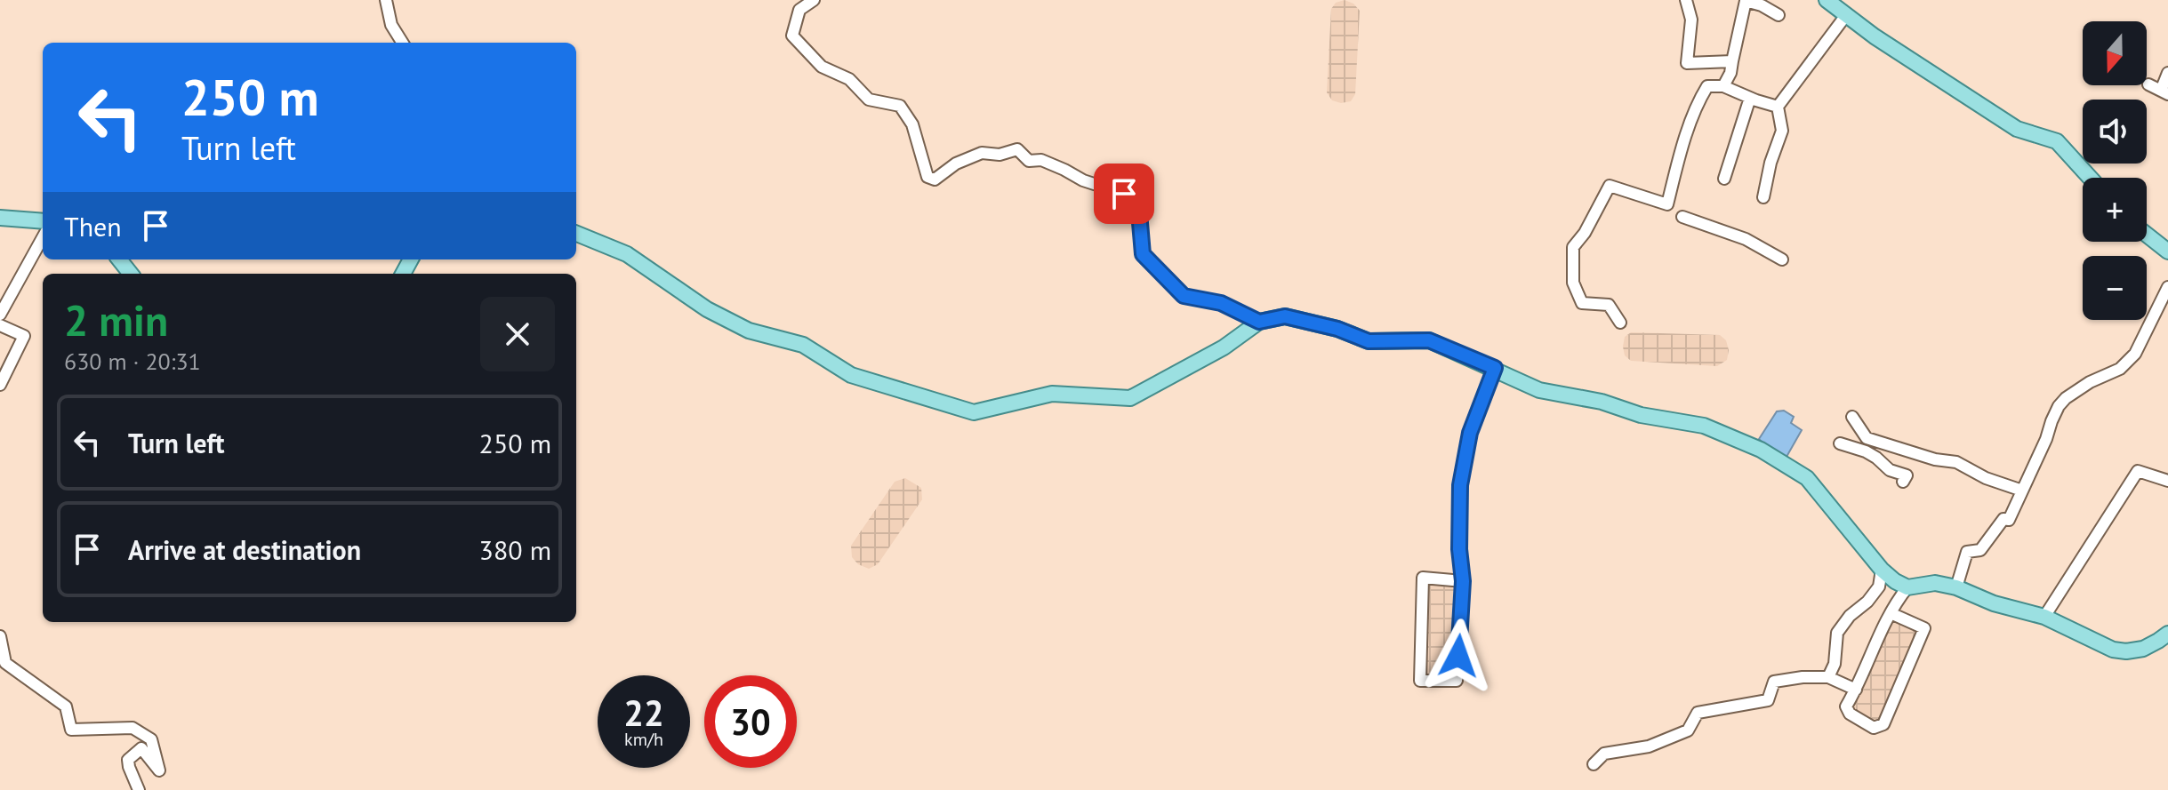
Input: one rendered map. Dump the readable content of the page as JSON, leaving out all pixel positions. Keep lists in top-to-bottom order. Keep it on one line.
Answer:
{"north":"bottom","page":{"map_buttons":["+","−"],"turn":["250 m","Turn left"],"then":"Then","heading":["2 min","630 m · 20:31"],"list":[{"name":"Turn left","value":"250 m"},{"name":"Arrive at destination","value":"380 m"}],"speed":"22 km/h","limit":"30"}}
